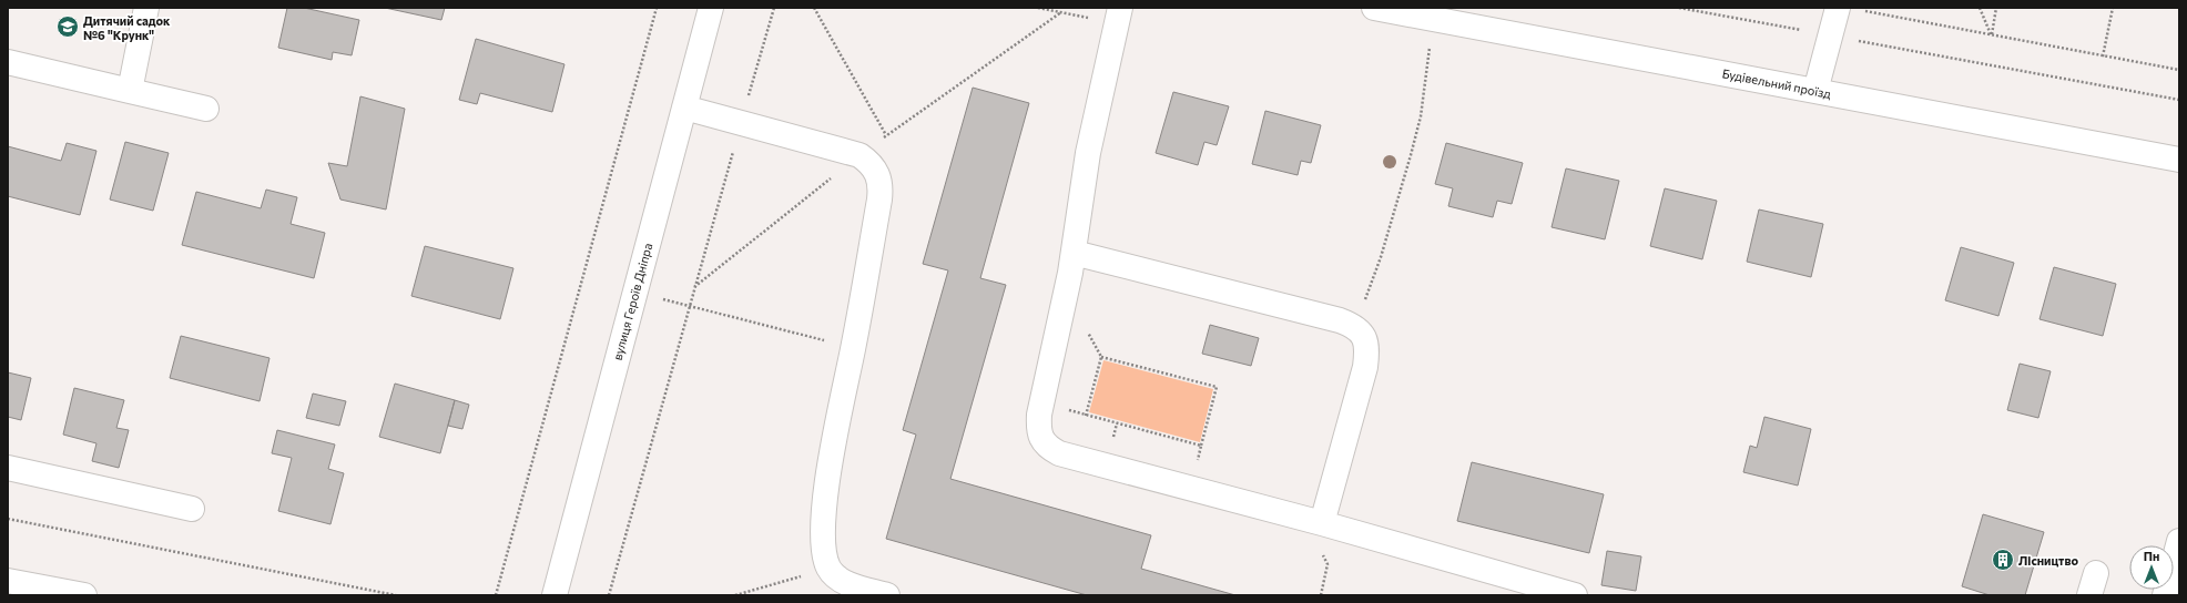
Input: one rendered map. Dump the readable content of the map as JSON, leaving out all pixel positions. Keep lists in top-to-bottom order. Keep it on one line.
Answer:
{"streets":{"street":["Будівельний проїзд","вулиця Героїв Дніпра"]},"places":{"school or university":["Дитячий садок №6 \"Крунк\""],"building":["Лісництво"]},"north":"top"}
